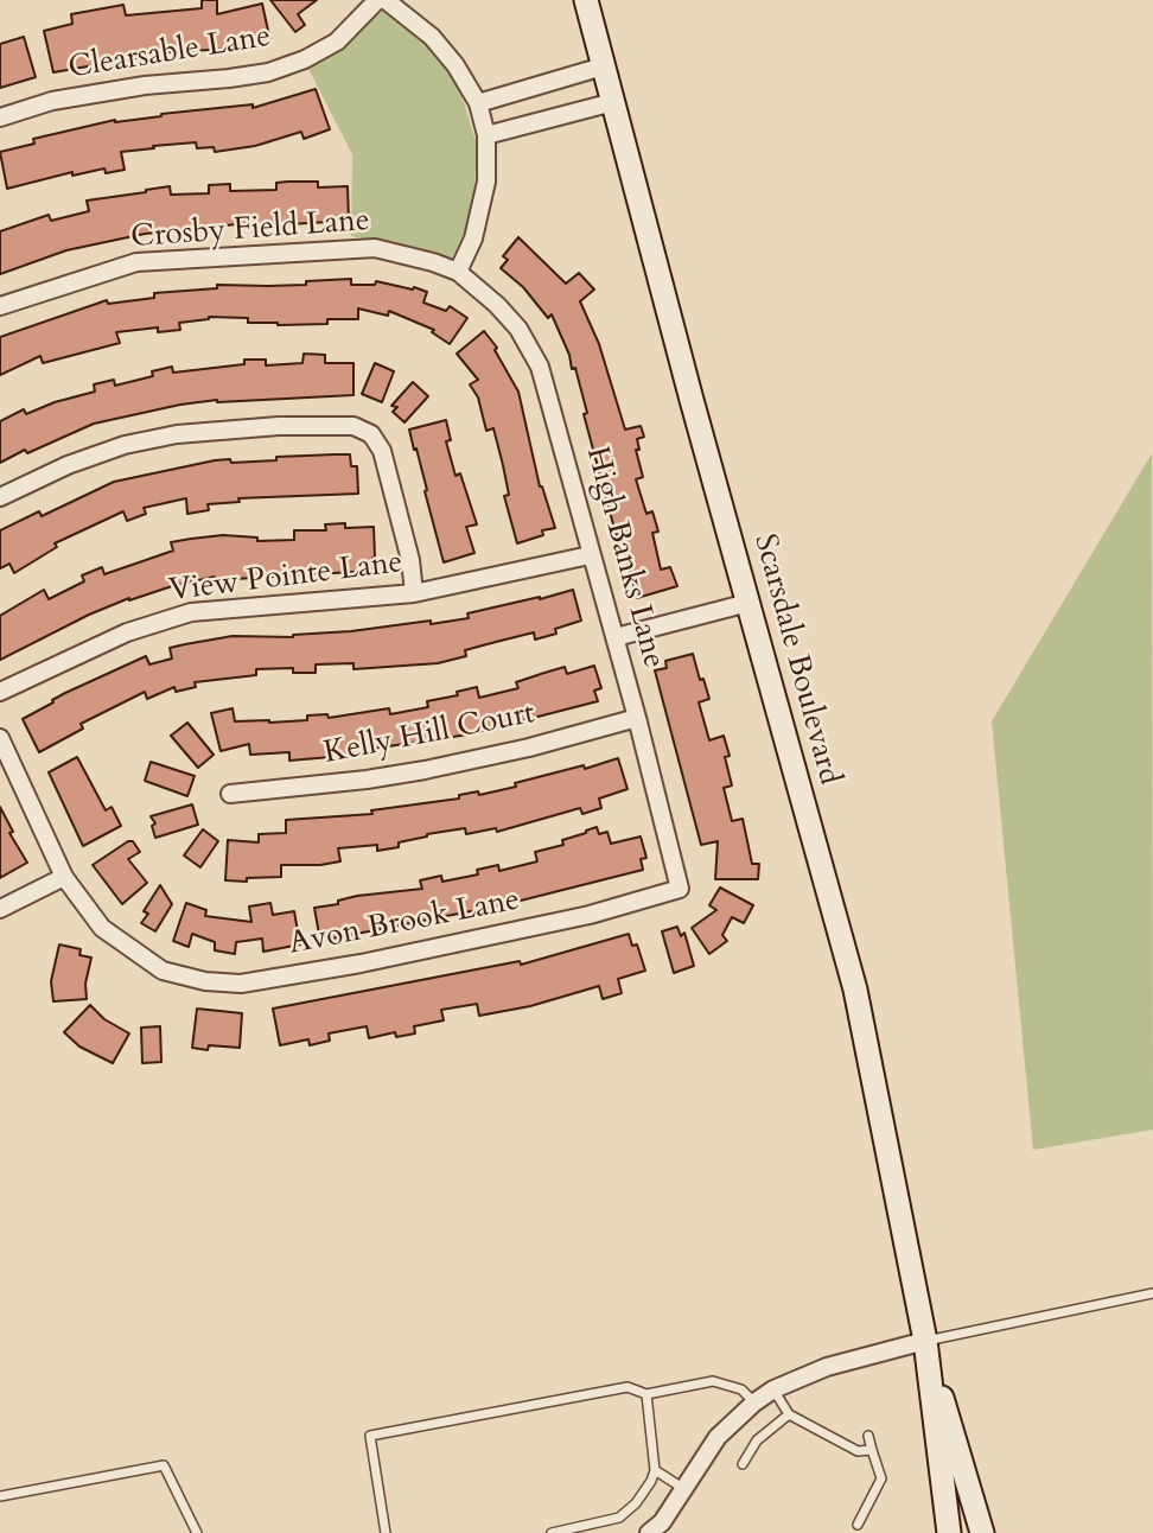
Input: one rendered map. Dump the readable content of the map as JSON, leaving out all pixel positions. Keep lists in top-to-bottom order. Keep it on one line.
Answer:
{"streets":{"main road":["Scarsdale Boulevard"],"street":["Clearsable Lane","Crosby Field Lane","High Banks Lane","View Pointe Lane","Kelly Hill Court","Avon Brook Lane"]},"crossings":[["Crosby Field Lane","High Banks Lane"],["High Banks Lane","View Pointe Lane"],["High Banks Lane","Kelly Hill Court"],["High Banks Lane","Avon Brook Lane"]]}
